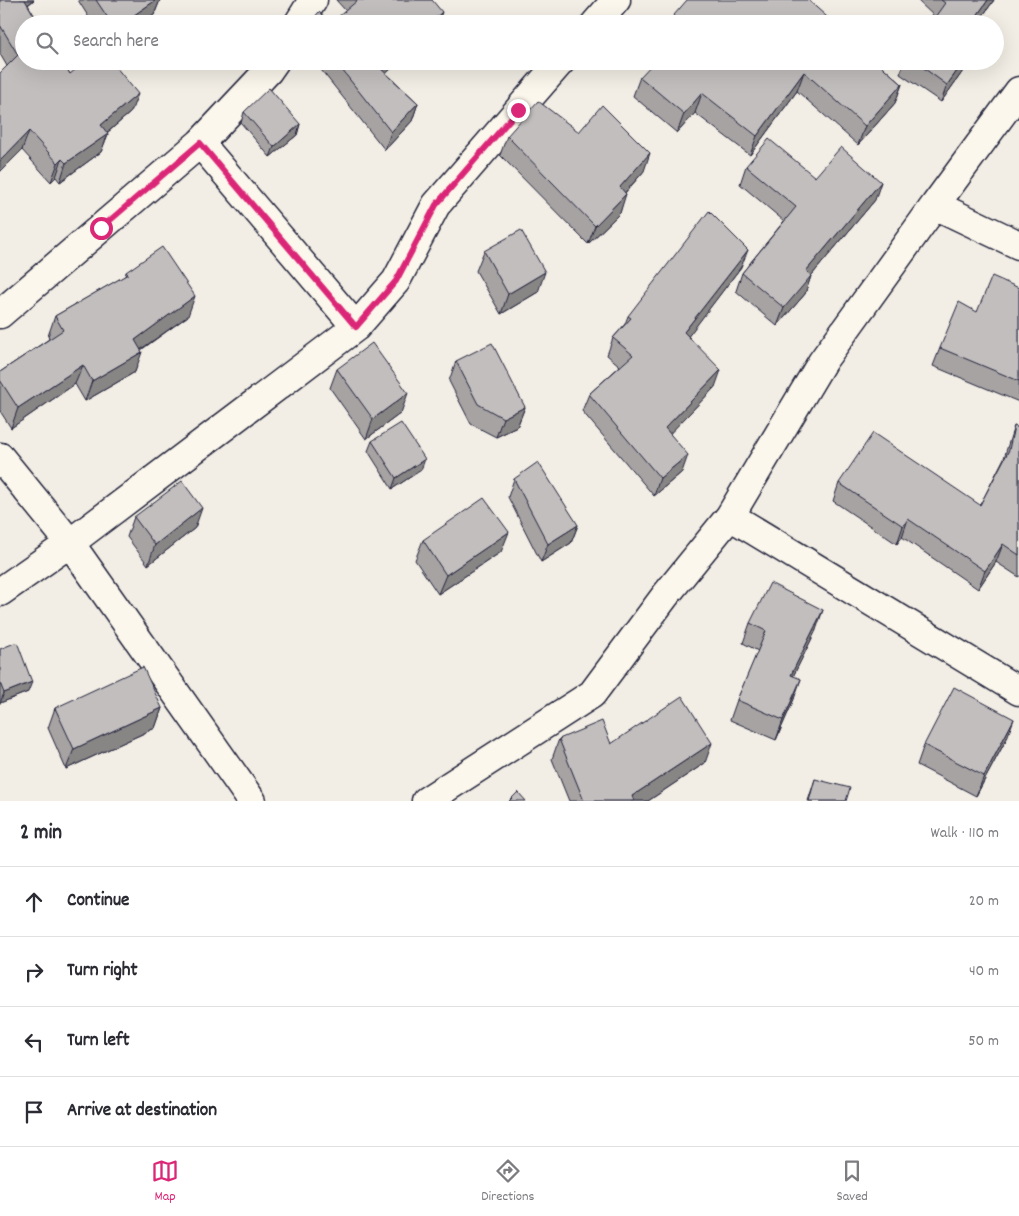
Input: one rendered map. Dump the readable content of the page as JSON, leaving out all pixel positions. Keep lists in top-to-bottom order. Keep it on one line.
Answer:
{"page":{"search":"Search here","heading":["2 min","Walk · 110 m"],"list":[["Continue","20 m"],["Turn right","40 m"],["Turn left","50 m"],"Arrive at destination"],"nav":["Map","Directions","Saved"]}}
